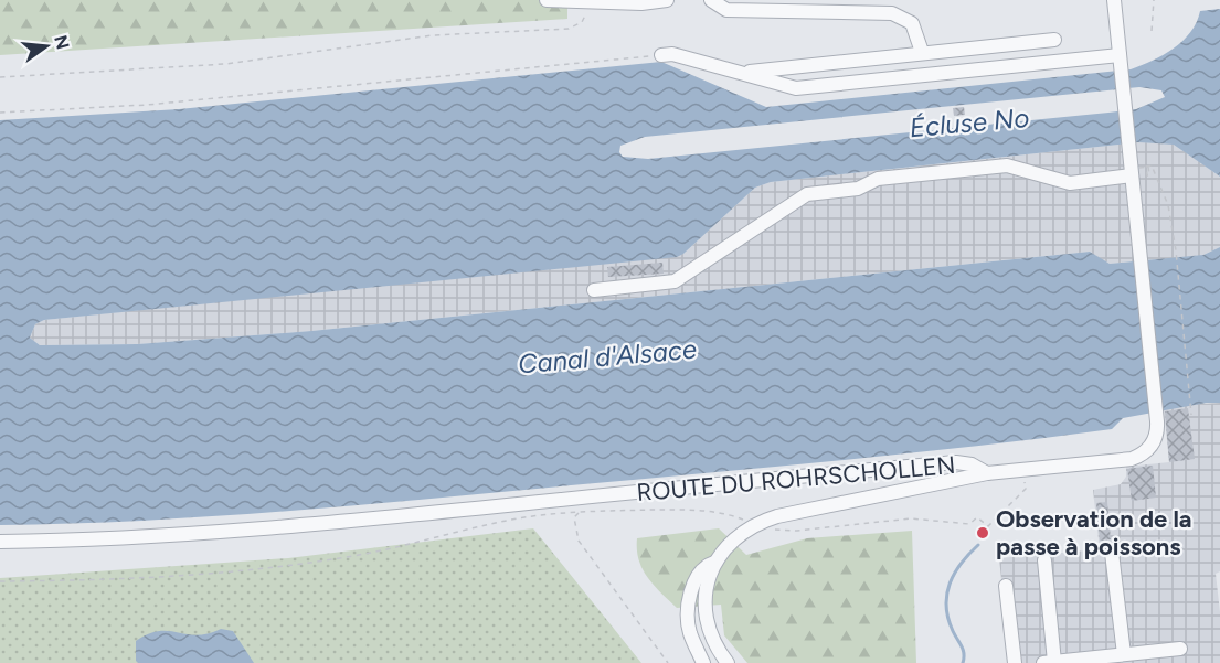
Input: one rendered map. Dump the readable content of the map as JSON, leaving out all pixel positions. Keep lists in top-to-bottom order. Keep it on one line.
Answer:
{"streets":{"street":["ROUTE DU ROHRSCHOLLEN"]},"water":["Écluse No","Canal d'Alsace"],"places":["Observation de la passe à poissons"],"north":"right"}
